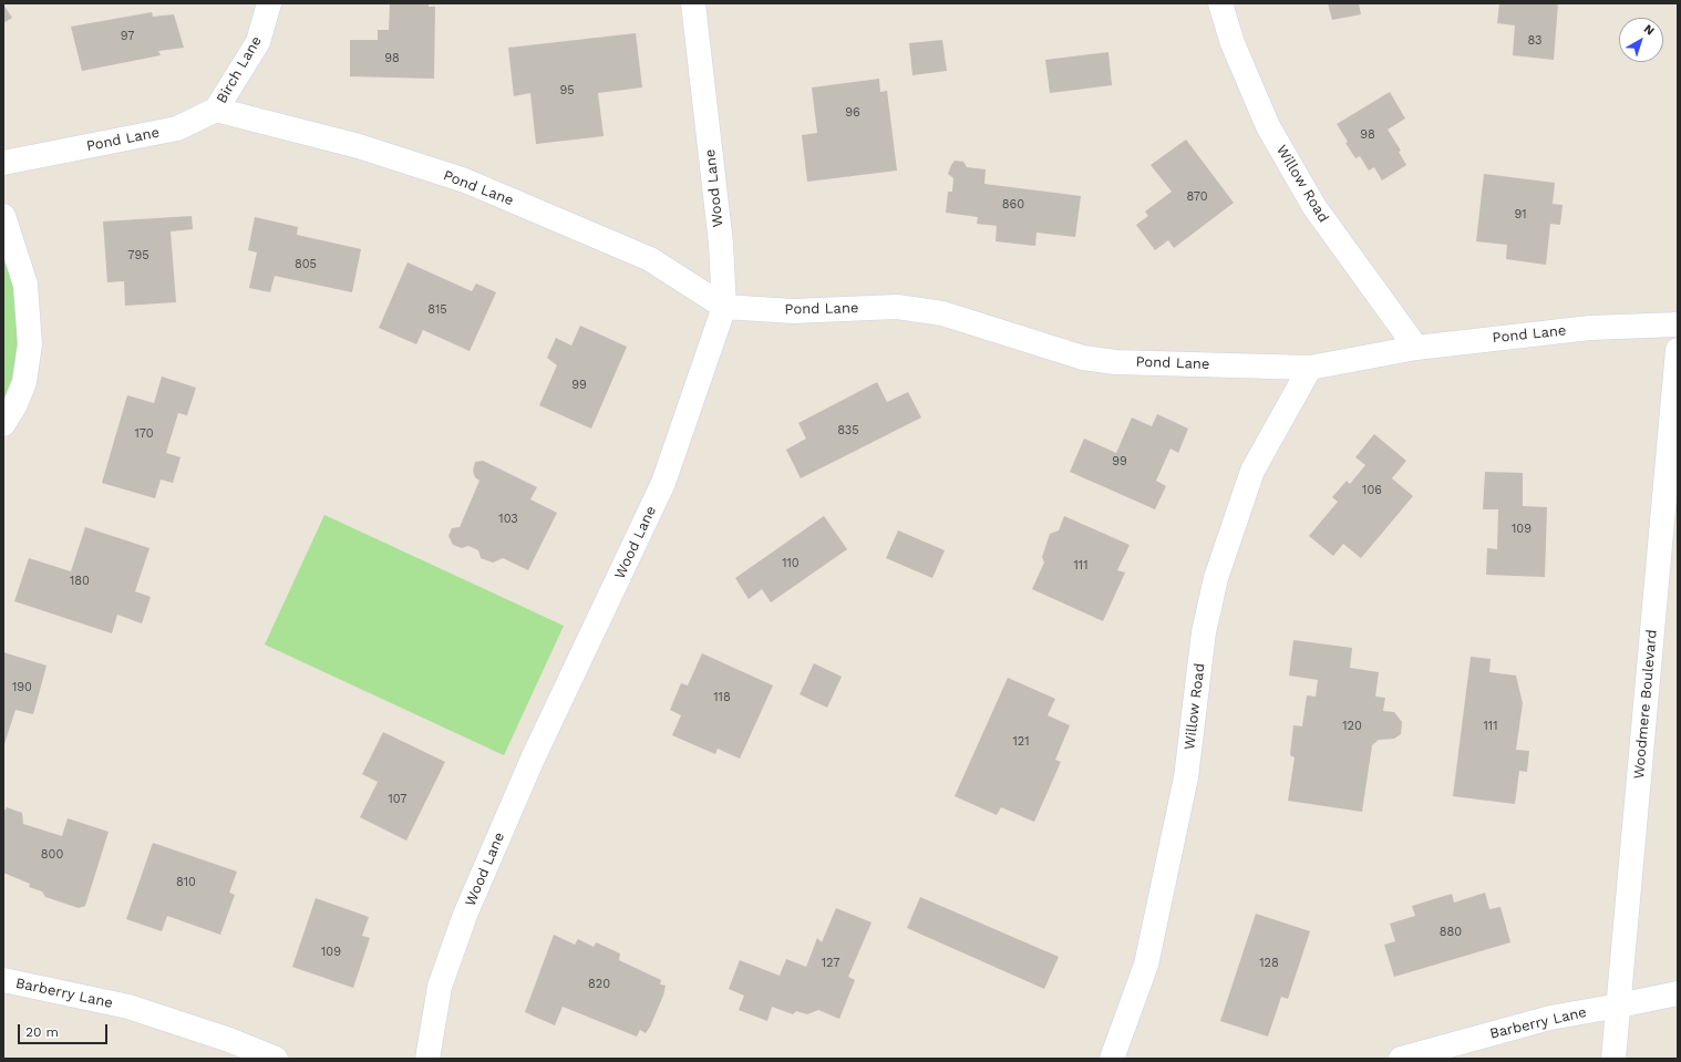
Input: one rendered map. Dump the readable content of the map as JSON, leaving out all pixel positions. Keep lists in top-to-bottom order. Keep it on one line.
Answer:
{"streets":{"street":["Birch Lane","Pond Lane","Willow Road","Wood Lane","Woodmere Boulevard","Barberry Lane"]},"crossings":[["Birch Lane","Pond Lane"],["Pond Lane","Willow Road"],["Pond Lane","Wood Lane"],["Woodmere Boulevard","Barberry Lane"]],"house_numbers":["97","83","98","95","96","98","870","860","91","795","805","815","99","835","170","99","106","103","109","110","111","180","190","118","120","111","121","107","800","810","880","109","127","128","820"],"scale_bar":"20 m","north":"top right"}
